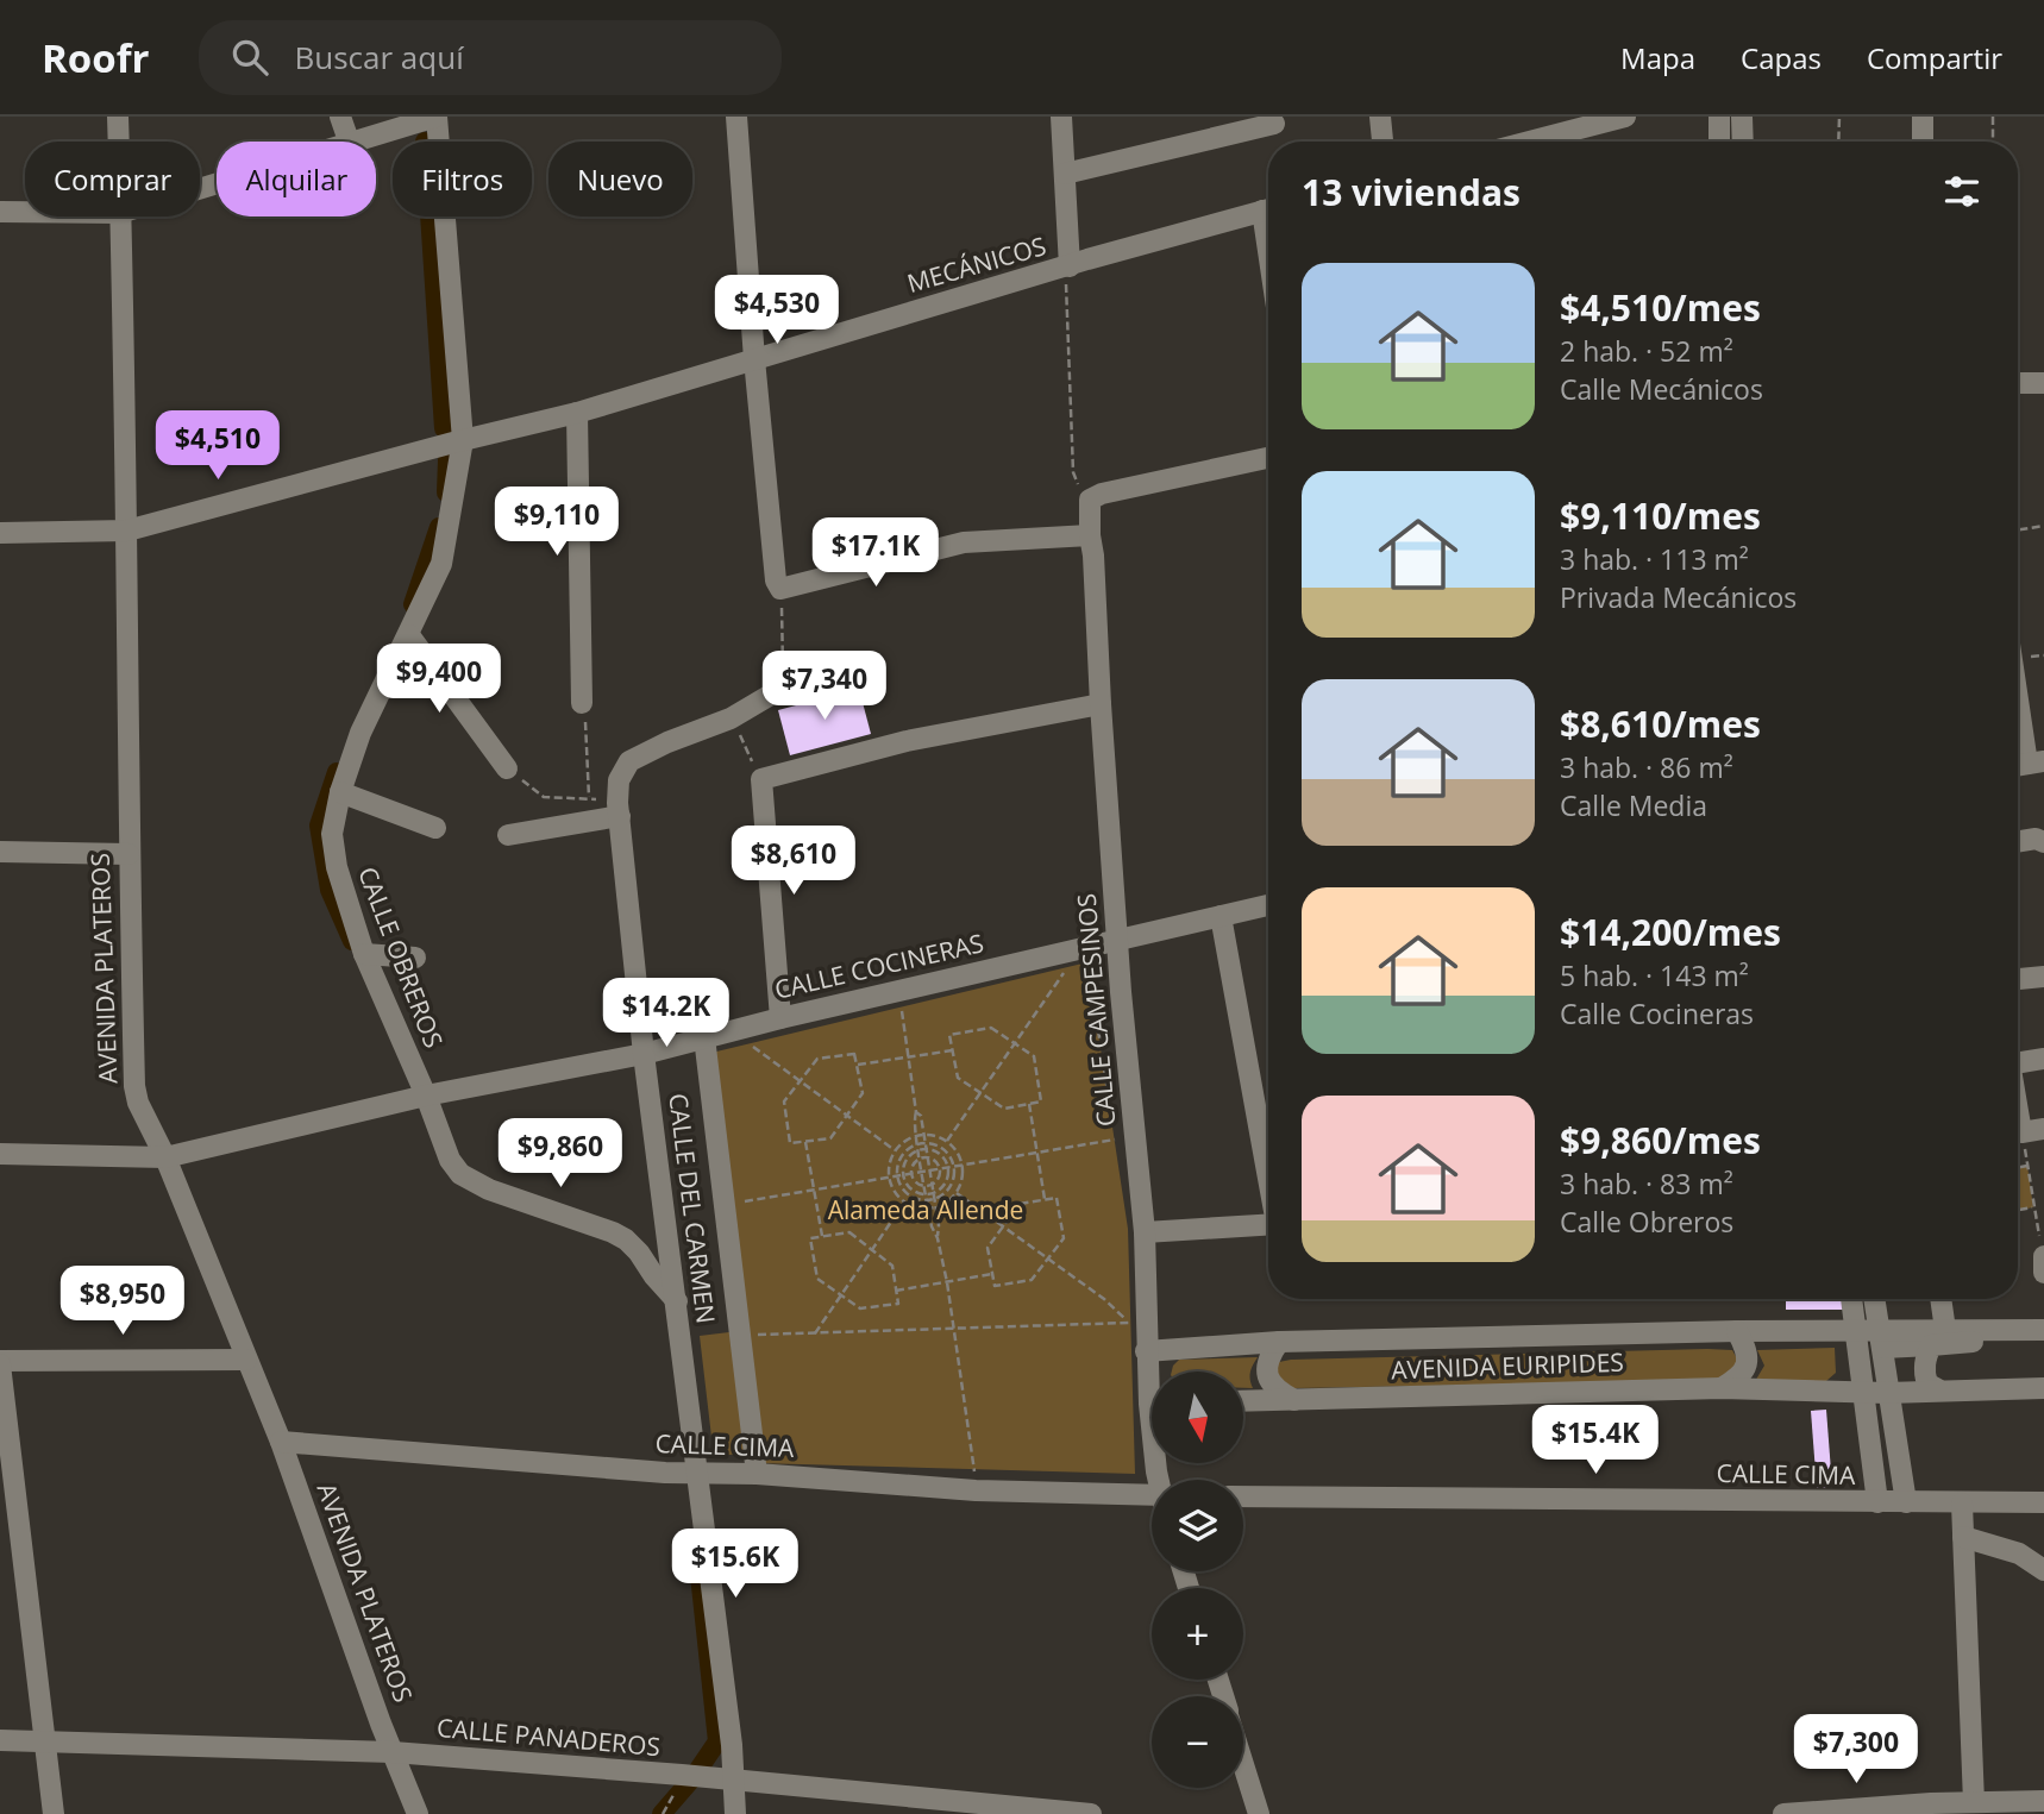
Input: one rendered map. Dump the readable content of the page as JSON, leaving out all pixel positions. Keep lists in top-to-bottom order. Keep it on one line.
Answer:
{"streets":{"street":["MECÁNICOS","CALLE OBREROS","CALLE COCINERAS","AVENIDA PLATEROS","CALLE CAMPESINOS","CALLE DEL CARMEN","AVENIDA EURIPIDES","CALLE CIMA","CALLE PANADEROS"]},"crossings":[["MECÁNICOS","CALLE OBREROS"],["MECÁNICOS","AVENIDA PLATEROS"],["CALLE OBREROS","CALLE COCINERAS"],["CALLE OBREROS","CALLE DEL CARMEN"],["CALLE COCINERAS","AVENIDA PLATEROS"],["CALLE COCINERAS","CALLE CAMPESINOS"],["CALLE COCINERAS","CALLE DEL CARMEN"],["AVENIDA PLATEROS","CALLE CIMA"],["AVENIDA PLATEROS","CALLE PANADEROS"],["CALLE CAMPESINOS","AVENIDA EURIPIDES"],["CALLE DEL CARMEN","CALLE CIMA"]],"parks":["Alameda Allende"],"north":"bottom","page":{"header":"Roofr","search":"Buscar aquí","nav":["Mapa","Capas","Compartir"],"chip":["Comprar","Alquilar","Filtros","Nuevo"],"heading":"13 viviendas","list":[{"name":"$4,510/mes","note":"2 hab. · 52 m² · Calle Mecánicos"},{"name":"$9,110/mes","note":"3 hab. · 113 m² · Privada Mecánicos"},{"name":"$8,610/mes","note":"3 hab. · 86 m² · Calle Media"},{"name":"$14,200/mes","note":"5 hab. · 143 m² · Calle Cocineras"},{"name":"$9,860/mes","note":"3 hab. · 83 m² · Calle Obreros"}],"price":["$4,530","$4,510","$9,110","$17.1K","$9,400","$7,340","$8,610","$14.2K","$9,860","$8,950","$15.4K","$15.6K","$7,300"],"map_buttons":["+","−"]}}
